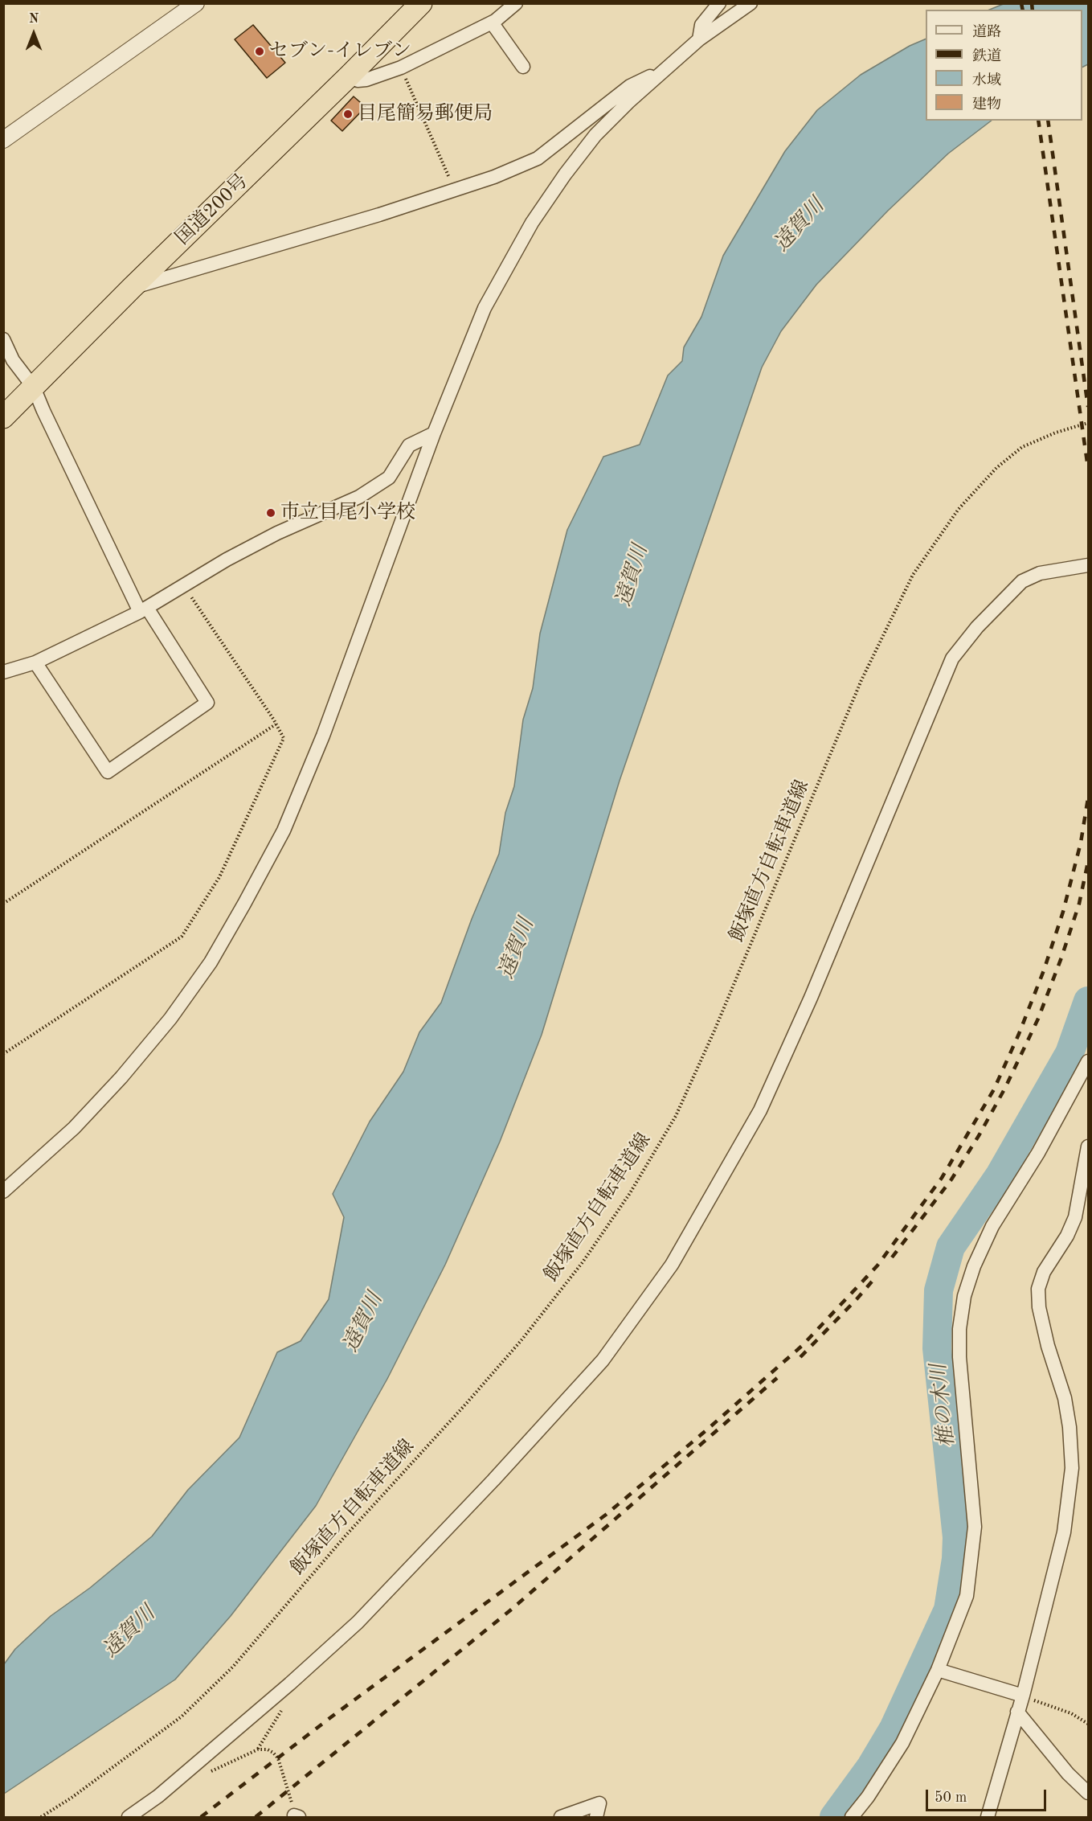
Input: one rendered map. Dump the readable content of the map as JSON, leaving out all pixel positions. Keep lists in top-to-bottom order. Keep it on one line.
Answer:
{"streets":{"highway":["国道200号"],"path":["飯塚直方自転車道線"]},"water":["遠賀川","椎の木川"],"places":["セブン-イレブン","目尾簡易郵便局","市立目尾小学校"],"legend":["道路","鉄道","水域","建物"],"scale_bar":"50 m","north":"top"}
